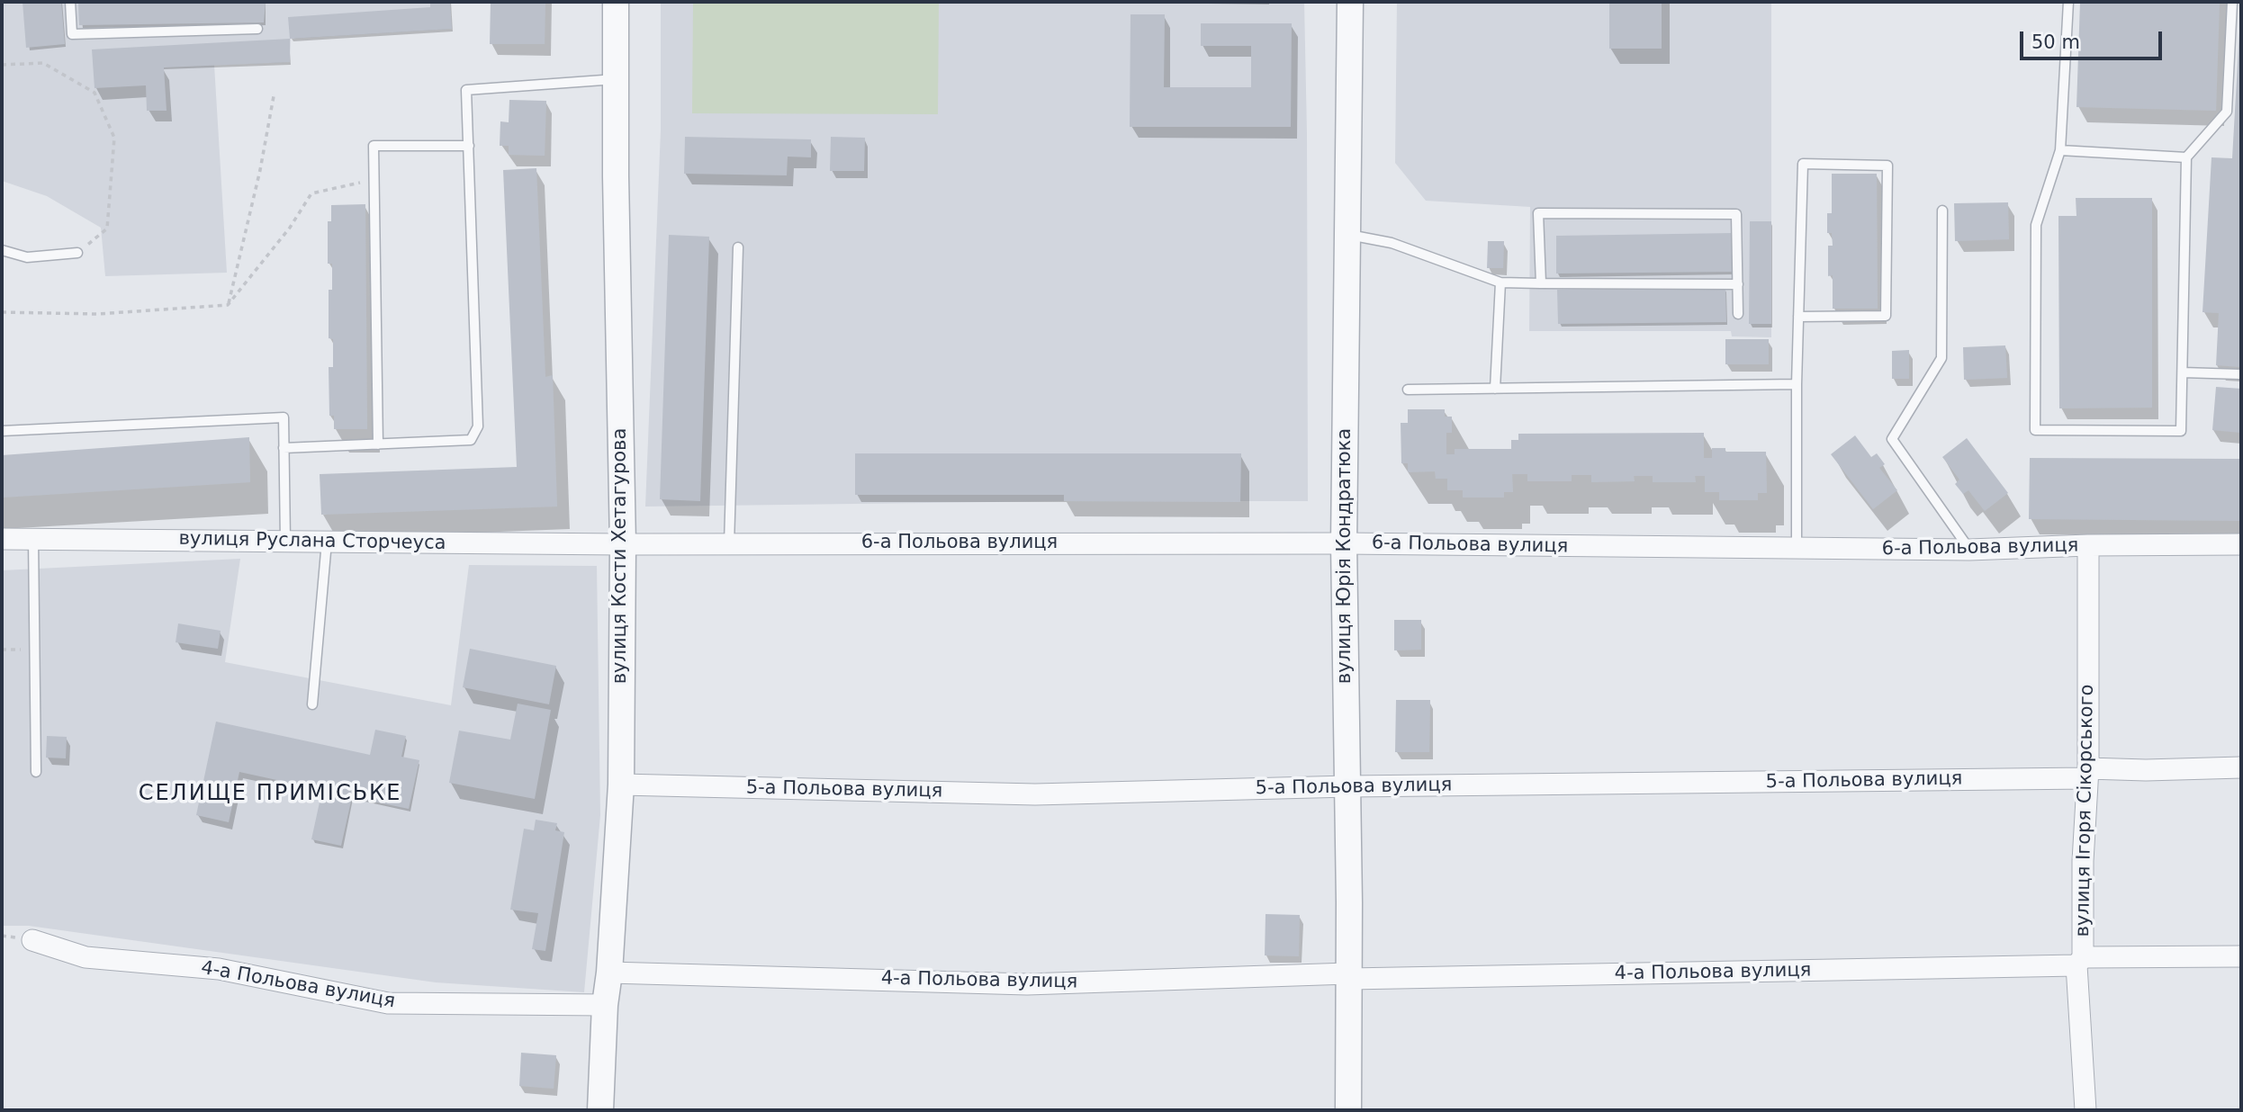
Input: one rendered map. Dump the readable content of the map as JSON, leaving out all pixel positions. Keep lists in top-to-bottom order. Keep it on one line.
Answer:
{"streets":{"street":["вулиця Руслана Сторчеуса","6-а Польова вулиця","вулиця Кости Хетагурова","вулиця Юрія Кондратюка","5-а Польова вулиця","вулиця Ігоря Сікорського","4-а Польова вулиця"]},"crossings":[["вулиця Руслана Сторчеуса","6-а Польова вулиця"],["вулиця Руслана Сторчеуса","вулиця Кости Хетагурова"],["6-а Польова вулиця","вулиця Кости Хетагурова"],["6-а Польова вулиця","вулиця Юрія Кондратюка"],["6-а Польова вулиця","вулиця Ігоря Сікорського"],["вулиця Кости Хетагурова","5-а Польова вулиця"],["вулиця Кости Хетагурова","4-а Польова вулиця"],["вулиця Юрія Кондратюка","5-а Польова вулиця"],["вулиця Юрія Кондратюка","4-а Польова вулиця"],["5-а Польова вулиця","вулиця Ігоря Сікорського"],["вулиця Ігоря Сікорського","4-а Польова вулиця"]],"districts":["СЕЛИЩЕ ПРИМІСЬКЕ"],"scale_bar":"50 m"}
